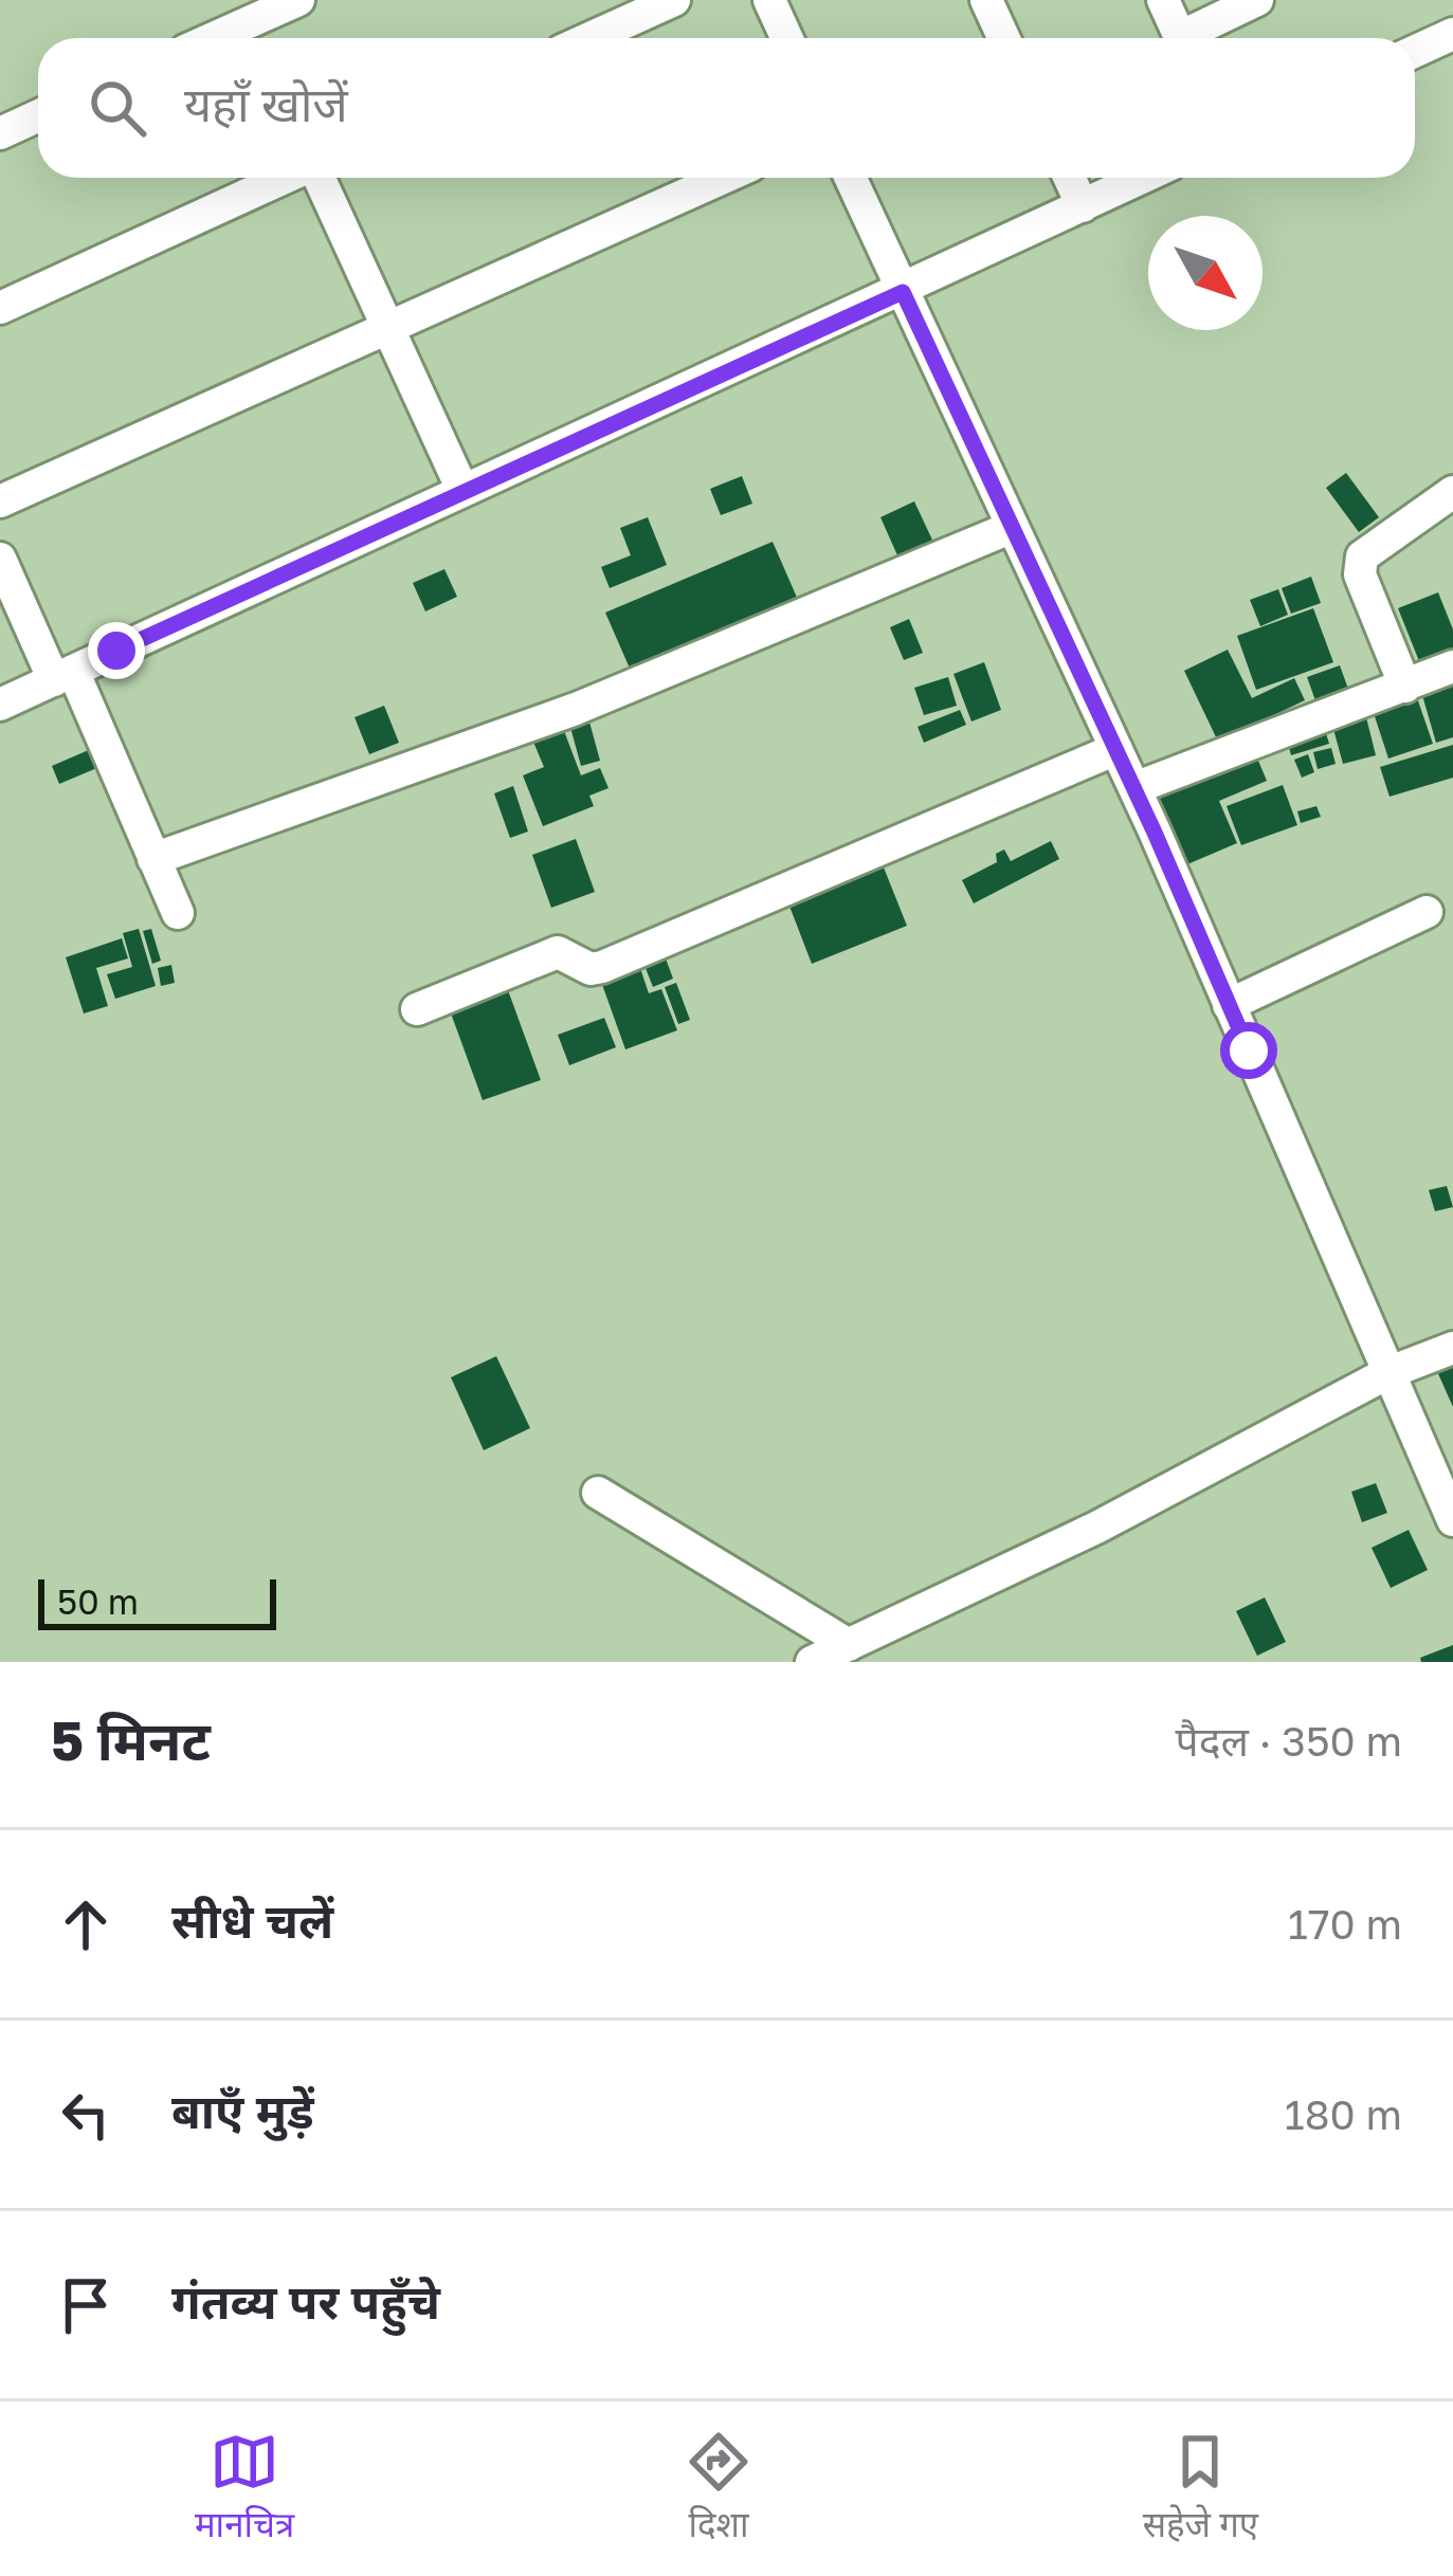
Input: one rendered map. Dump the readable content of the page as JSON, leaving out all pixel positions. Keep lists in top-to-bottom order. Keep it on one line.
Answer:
{"scale_bar":"50 m","north":"bottom right","page":{"search":"यहाँ खोजें","scale":"50 m","heading":["5 मिनट","पैदल · 350 m"],"list":[["सीधे चलें","170 m"],["बाएँ मुड़ें","180 m"],"गंतव्य पर पहुँचे"],"nav":["मानचित्र","दिशा","सहेजे गए"]}}
